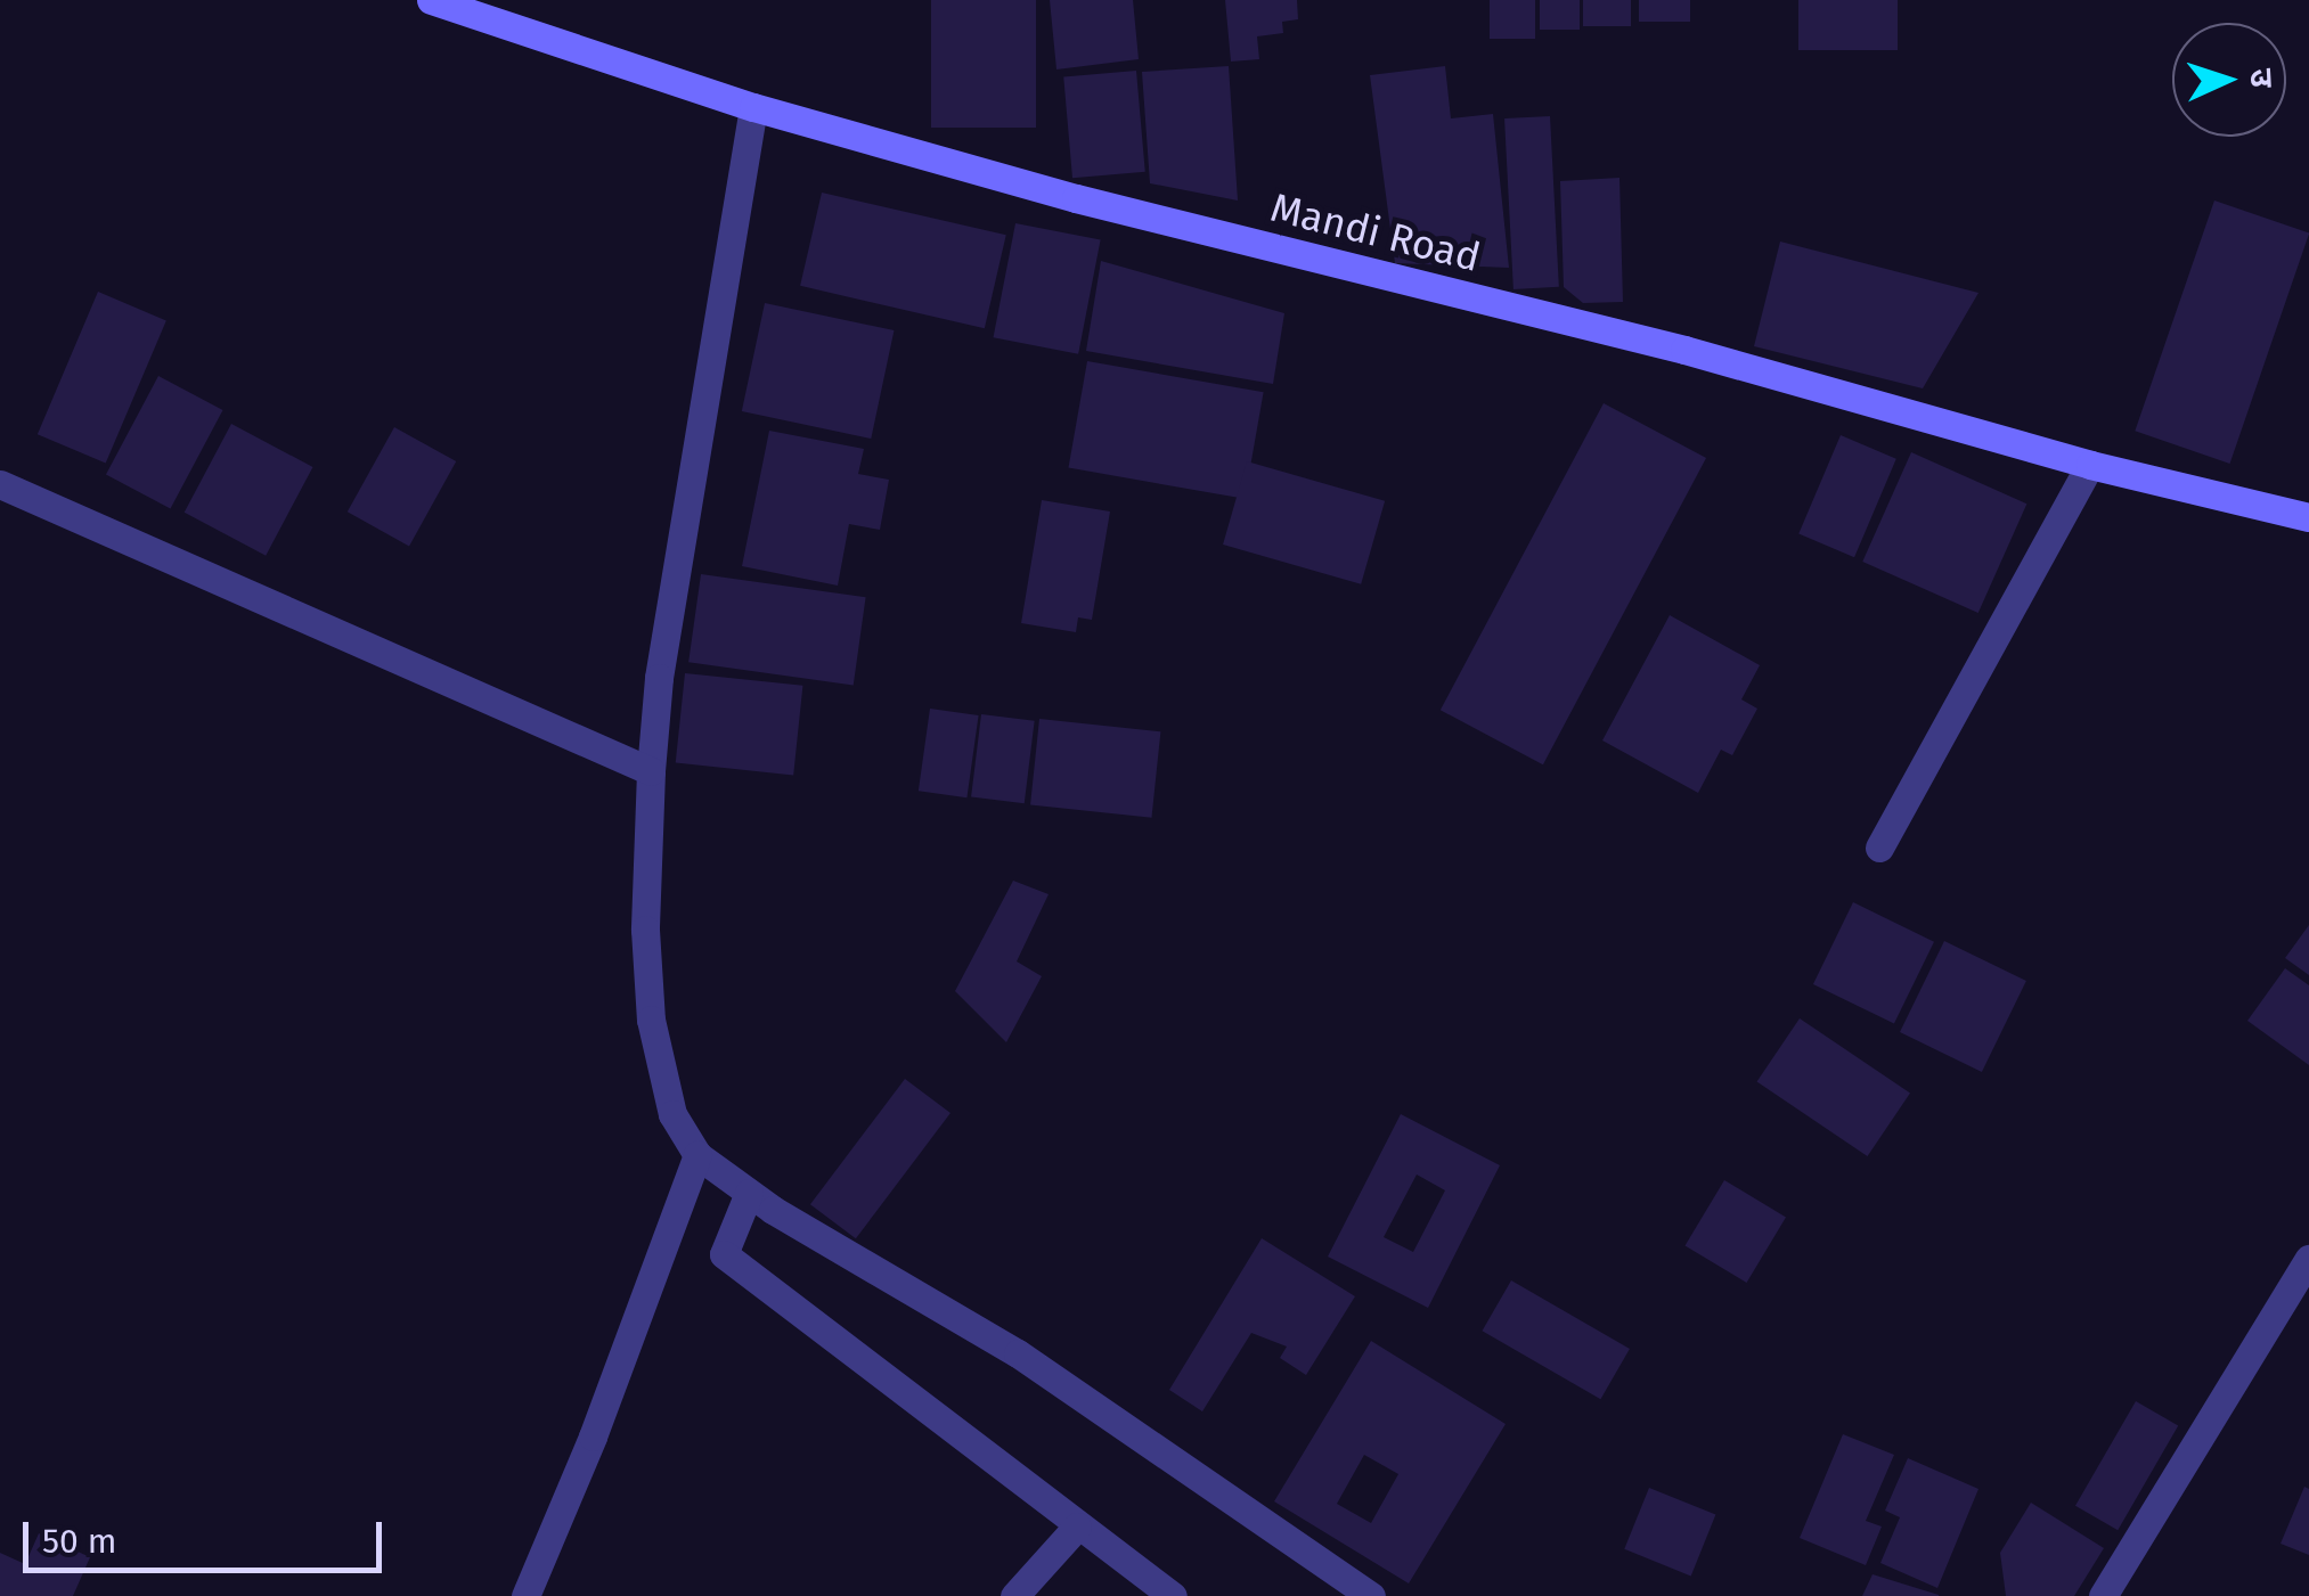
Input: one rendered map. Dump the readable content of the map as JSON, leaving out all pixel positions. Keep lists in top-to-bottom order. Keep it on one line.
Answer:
{"streets":{"street":["Mandi Road"]},"scale_bar":"50 m","north":"right"}
